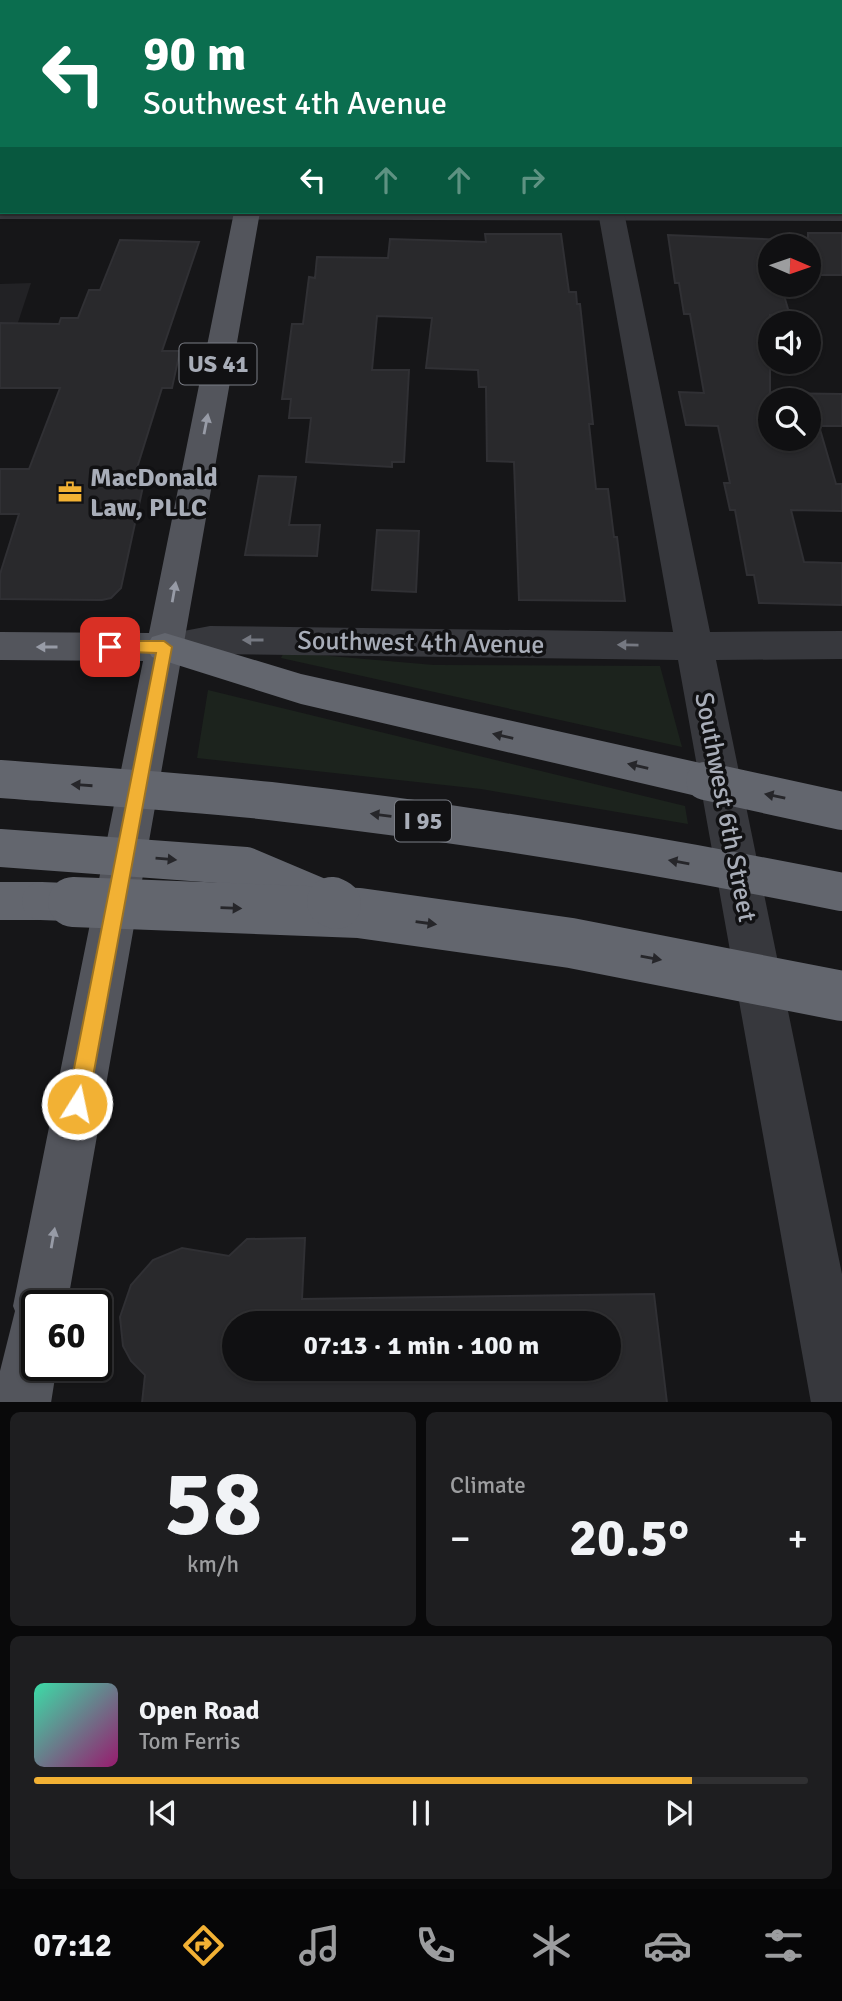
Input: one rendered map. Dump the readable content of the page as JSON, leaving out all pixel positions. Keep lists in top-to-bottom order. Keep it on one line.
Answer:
{"streets":{"highway":["I 95"],"main road":["US 41","Southwest 4th Avenue"],"street":["Southwest 6th Street"]},"crossings":[["US 41","Southwest 4th Avenue"],["Southwest 4th Avenue","Southwest 6th Street"]],"one_way":["Southwest 4th Avenue"],"places":{"office":["MacDonald Law, PLLC"]},"north":"right","page":{"turn":["90 m","Southwest 4th Avenue"],"limit":"60","trip":"07:13 · 1 min · 100 m","tile":[["58","km/h"],"Climate"],"heat":["−","20.5°","+"],"song":["Open Road","Tom Ferris"],"tabs":"07:12"}}
